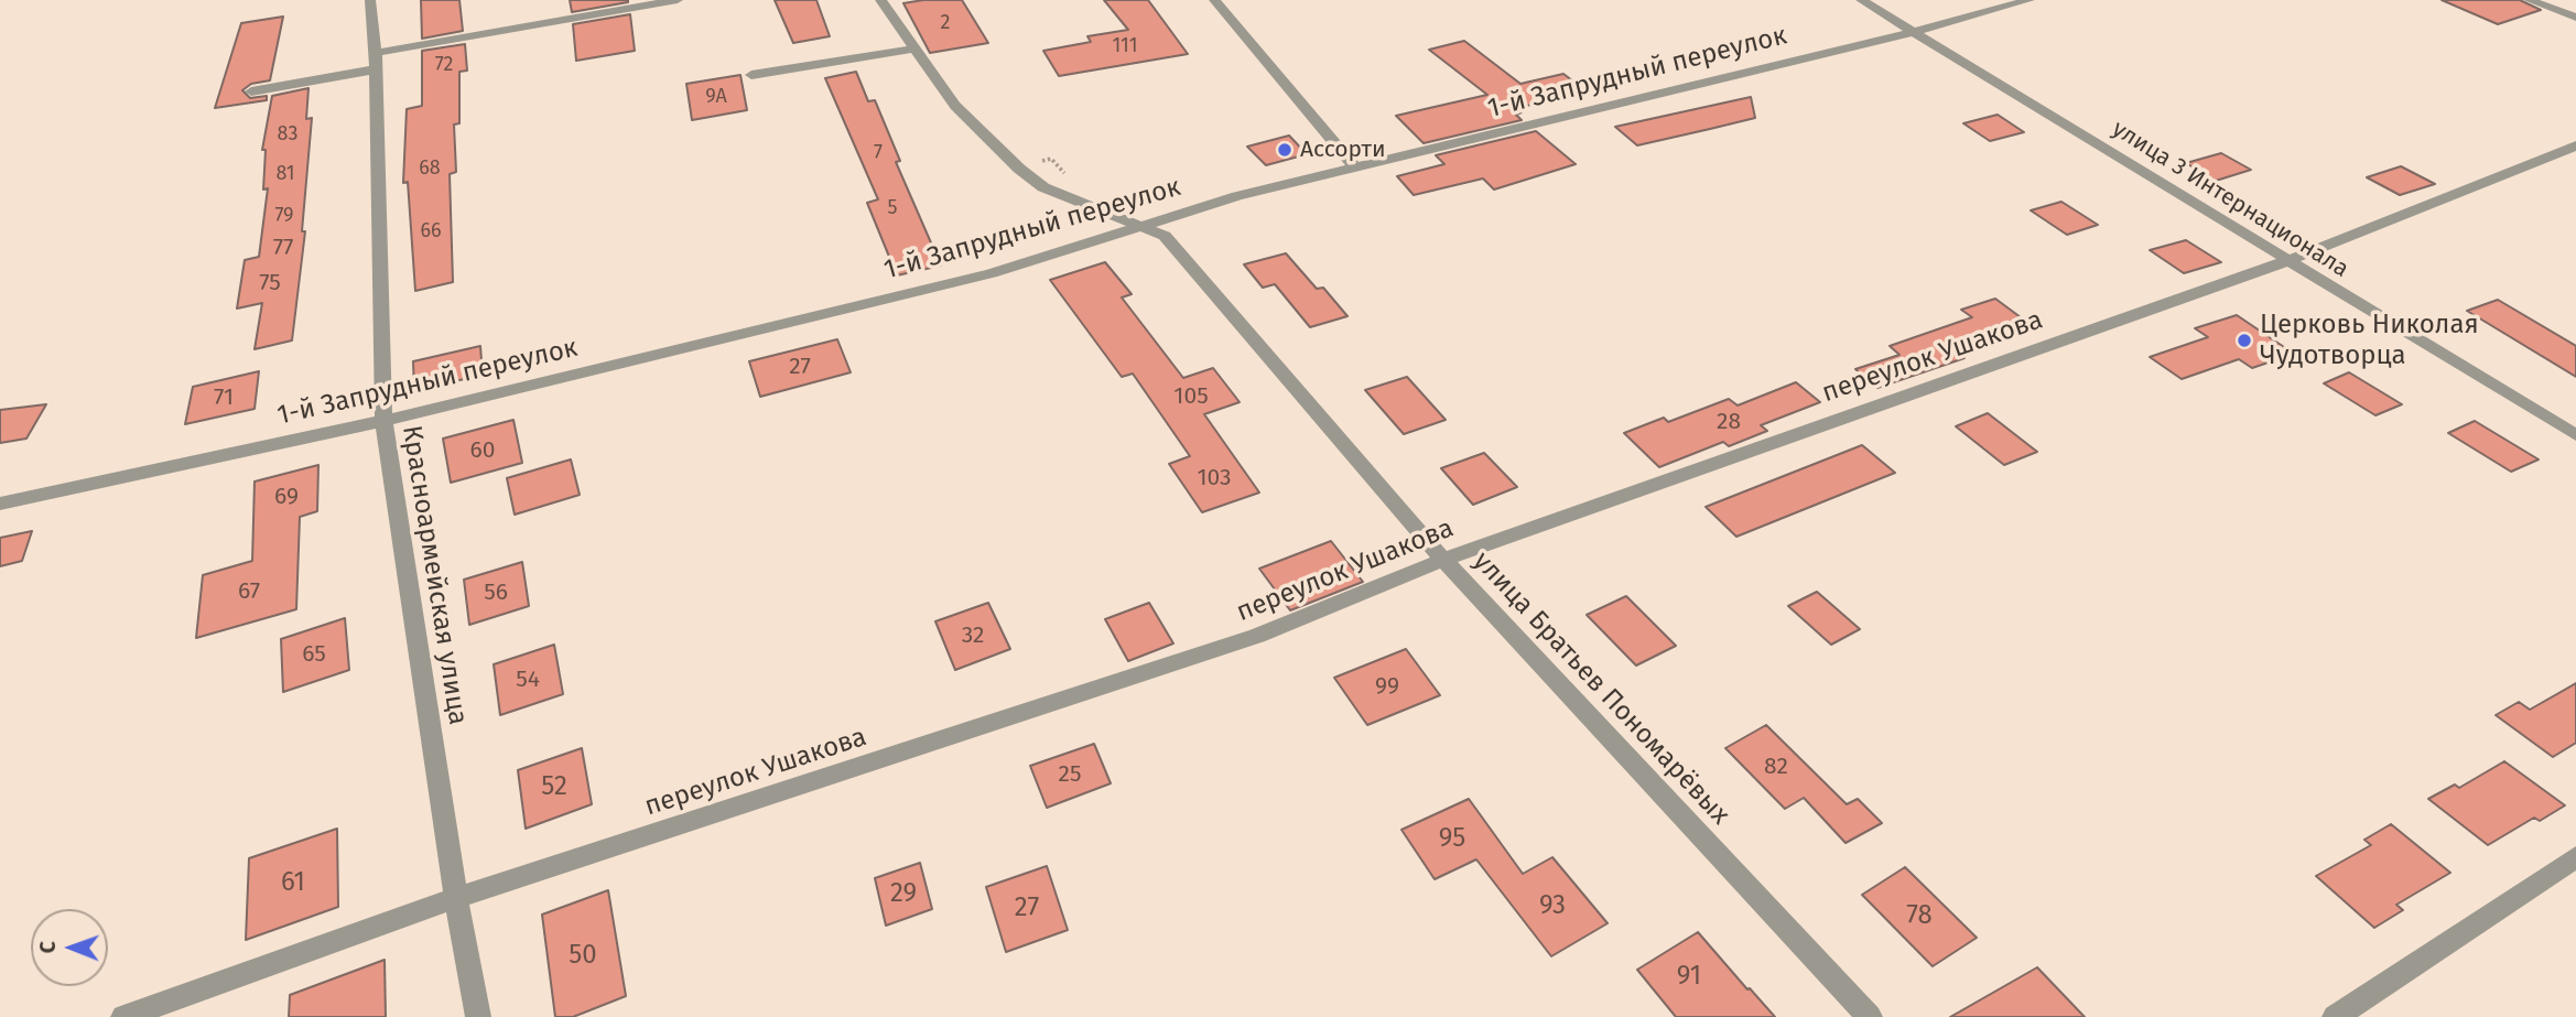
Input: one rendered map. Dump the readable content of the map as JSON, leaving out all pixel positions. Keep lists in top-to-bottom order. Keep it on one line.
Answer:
{"streets":{"street":["1-й Запрудный переулок","улица 3 Интернационала","переулок Ушакова","Красноармейская улица","улица Братьев Пономарёвых"]},"crossings":[["1-й Запрудный переулок","улица 3 Интернационала"],["1-й Запрудный переулок","Красноармейская улица"],["1-й Запрудный переулок","улица Братьев Пономарёвых"],["улица 3 Интернационала","переулок Ушакова"],["переулок Ушакова","Красноармейская улица"],["переулок Ушакова","улица Братьев Пономарёвых"]],"places":["Ассорти","Церковь Николая Чудотворца"],"house_numbers":["2","111","72","9А","83","7","68","81","5","79","66","77","75","27","105","71","28","60","103","69","67","56","32","65","54","99","82","25","52","95","61","29","93","27","78","50","91"],"north":"left"}
